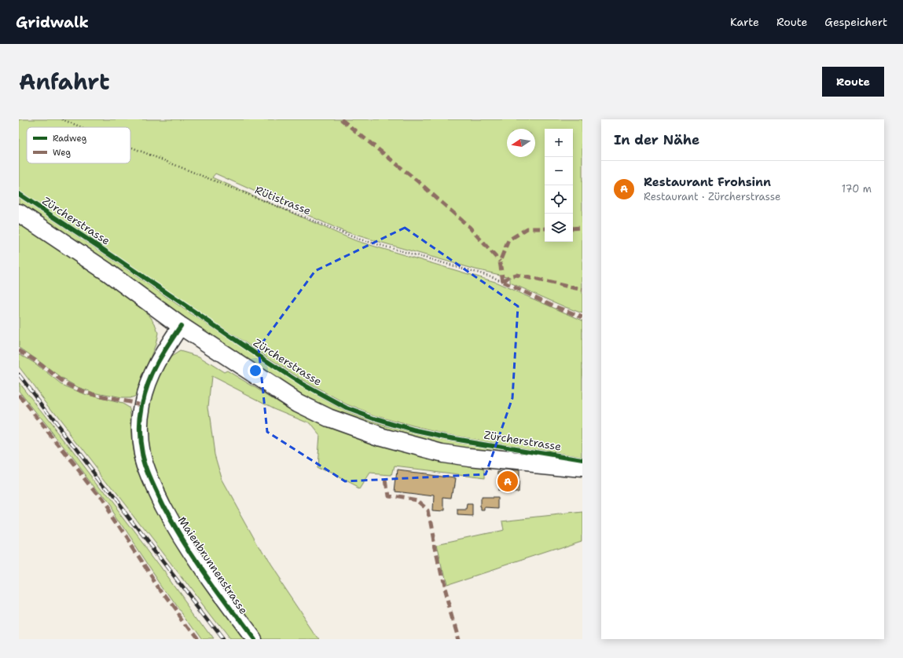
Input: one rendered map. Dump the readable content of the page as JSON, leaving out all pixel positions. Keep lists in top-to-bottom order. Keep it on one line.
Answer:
{"streets":{"main road":["Zürcherstrasse"],"street":["Maienbrunnenstrasse"],"path":["Rütistrasse"]},"crossings":[["Zürcherstrasse","Maienbrunnenstrasse"]],"legend":["Radweg","Weg"],"north":"left","page":{"header":"Gridwalk","nav":["Karte","Route","Gespeichert"],"title":"Anfahrt","buttons":"Route","heading":"In der Nähe","map_buttons":["+","−"],"list":[{"mark":"A","name":"Restaurant Frohsinn","note":"Restaurant · Zürcherstrasse","value":"170 m"}],"pins":"A"}}
